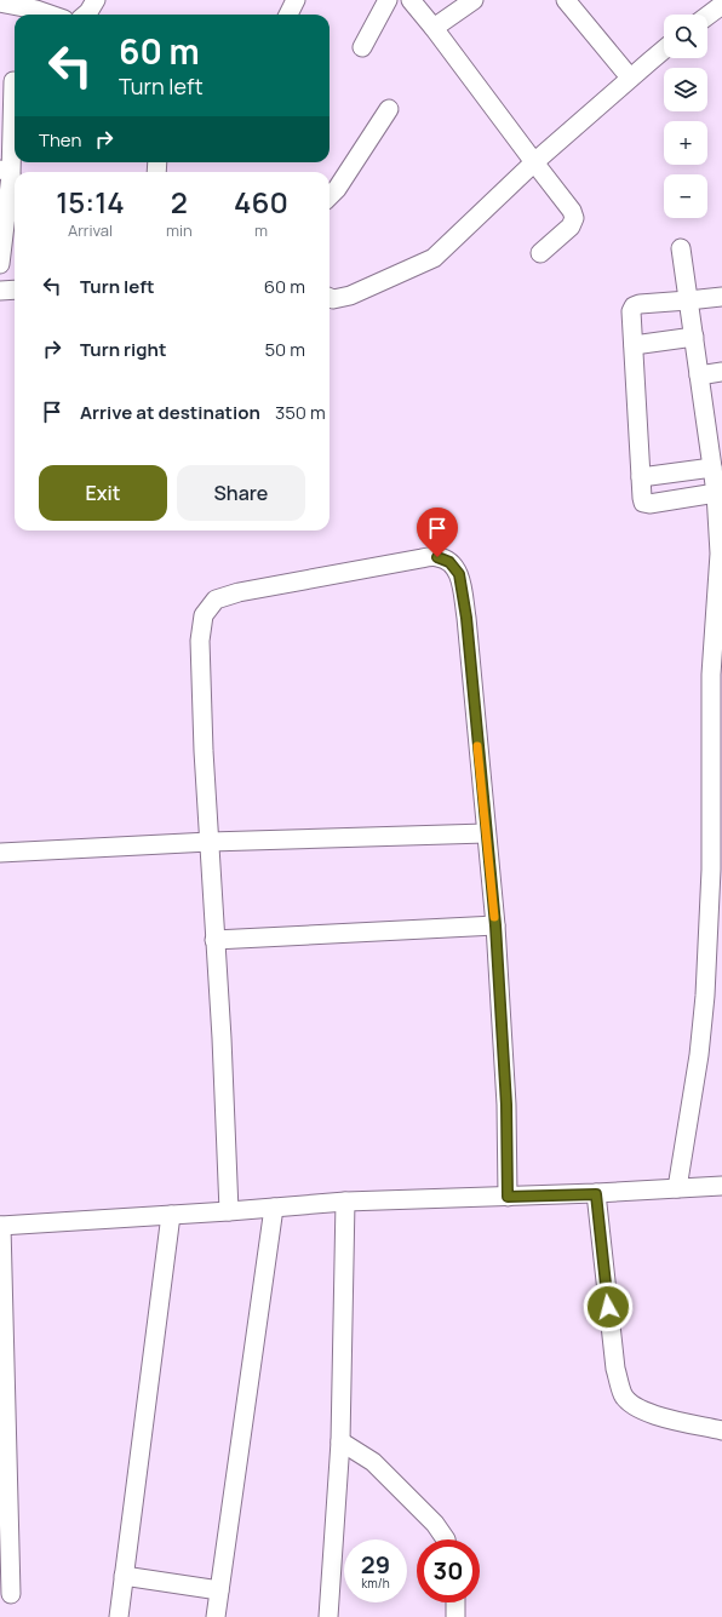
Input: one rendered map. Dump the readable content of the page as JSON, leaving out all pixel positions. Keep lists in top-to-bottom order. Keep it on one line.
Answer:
{"page":{"map_buttons":["+","−"],"turn":["60 m","Turn left"],"then":"Then","eta":["15:14","Arrival","2","min","460","m"],"list":[{"name":"Turn left","value":"60 m"},{"name":"Turn right","value":"50 m"},{"name":"Arrive at destination","value":"350 m"}],"buttons":["Exit","Share"],"speed":"29 km/h","limit":"30"}}
